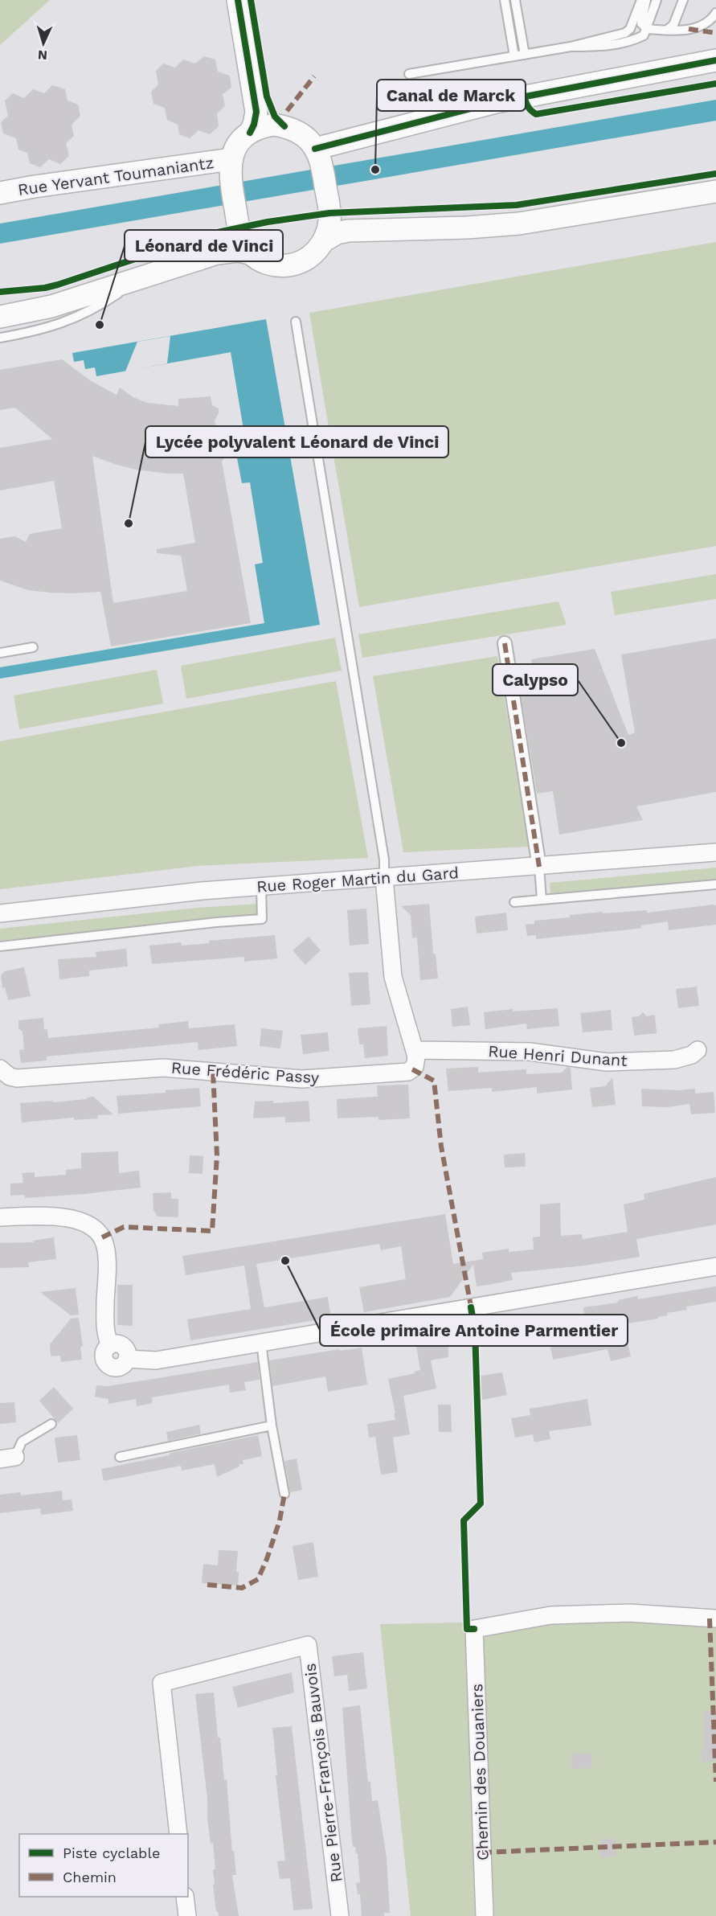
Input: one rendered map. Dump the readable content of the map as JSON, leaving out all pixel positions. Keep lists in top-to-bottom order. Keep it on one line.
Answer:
{"streets":{"street":["Rue Yervant Toumaniantz","Rue Roger Martin du Gard","Rue Henri Dunant","Rue Frédéric Passy","Chemin des Douaniers","Rue Pierre-François Bauvois"]},"crossings":[["Rue Henri Dunant","Rue Frédéric Passy"]],"places":["Canal de Marck","Léonard de Vinci","Lycée polyvalent Léonard de Vinci","Calypso","École primaire Antoine Parmentier"],"legend":["Piste cyclable","Chemin"],"north":"bottom"}
